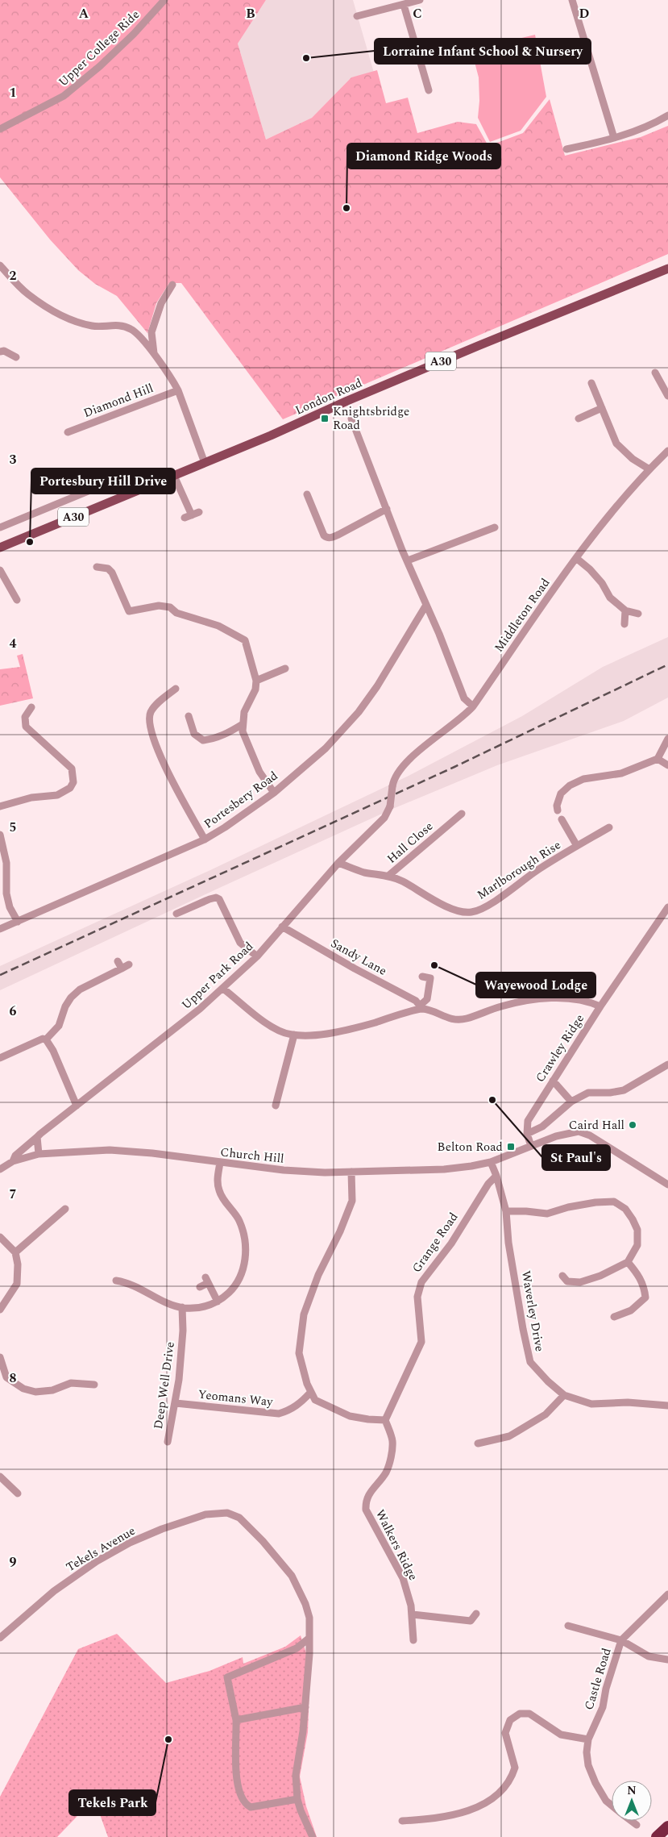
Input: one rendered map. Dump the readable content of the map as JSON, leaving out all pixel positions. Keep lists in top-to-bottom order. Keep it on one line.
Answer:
{"streets":{"main road":["A30","London Road"],"street":["Upper College Ride","Diamond Hill","Middleton Road","Portesbery Road","Hall Close","Marlborough Rise","Sandy Lane","Upper Park Road","Crawley Ridge","Church Hill","Grange Road","Waverley Drive","Deep Well Drive","Yeomans Way","Walkers Ridge","Tekels Avenue","Castle Road"]},"crossings":[["Middleton Road","Upper Park Road"],["Hall Close","Marlborough Rise"],["Marlborough Rise","Upper Park Road"],["Sandy Lane","Upper Park Road"],["Sandy Lane","Crawley Ridge"],["Upper Park Road","Church Hill"],["Church Hill","Waverley Drive"],["Grange Road","Waverley Drive"],["Grange Road","Walkers Ridge"],["Deep Well Drive","Yeomans Way"]],"places":{"other":["Lorraine Infant School & Nursery","Diamond Ridge Woods","Portesbury Hill Drive","Wayewood Lodge","St Paul's","Caird Hall","Tekels Park"],"transit":["Knightsbridge Road","Belton Road"]},"north":"top","grid":{"columns":["A","B","C","D"],"rows":["1","2","3","4","5","6","7","8","9"]}}
